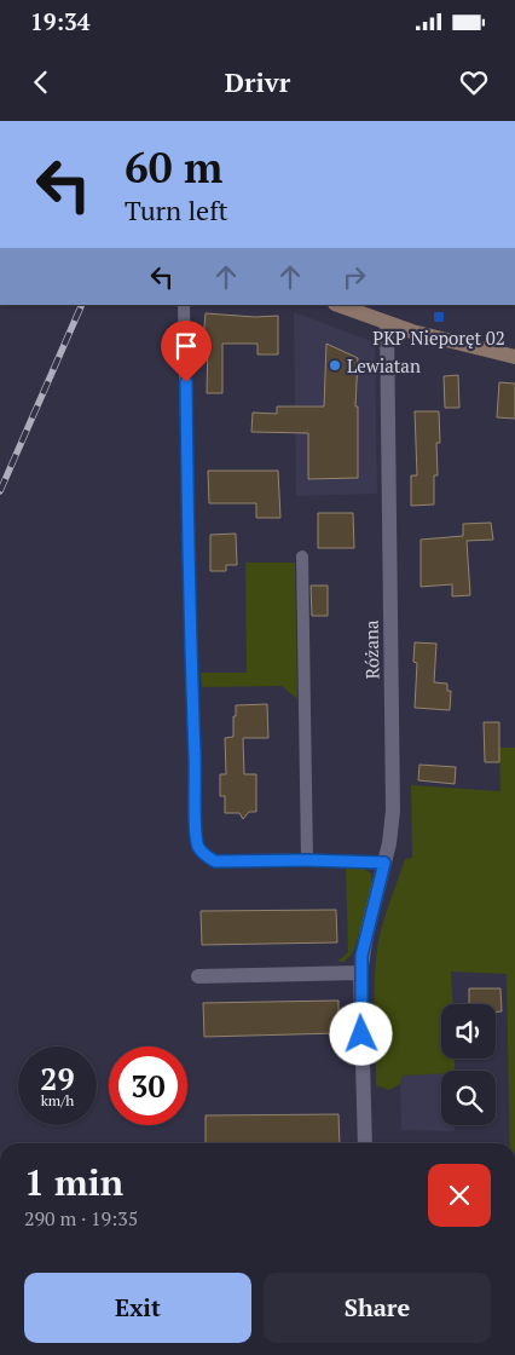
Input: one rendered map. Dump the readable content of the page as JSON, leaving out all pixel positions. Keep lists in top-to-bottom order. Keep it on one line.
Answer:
{"streets":{"street":["Różana"]},"places":{"transit":["PKP Nieporęt 02"],"other":["Lewiatan"]},"page":{"status":"19:34","header":"Drivr","turn":["60 m","Turn left"],"speed":"29 km/h","limit":"30","heading":["1 min","290 m · 19:35"],"buttons":["Exit","Share"]}}
